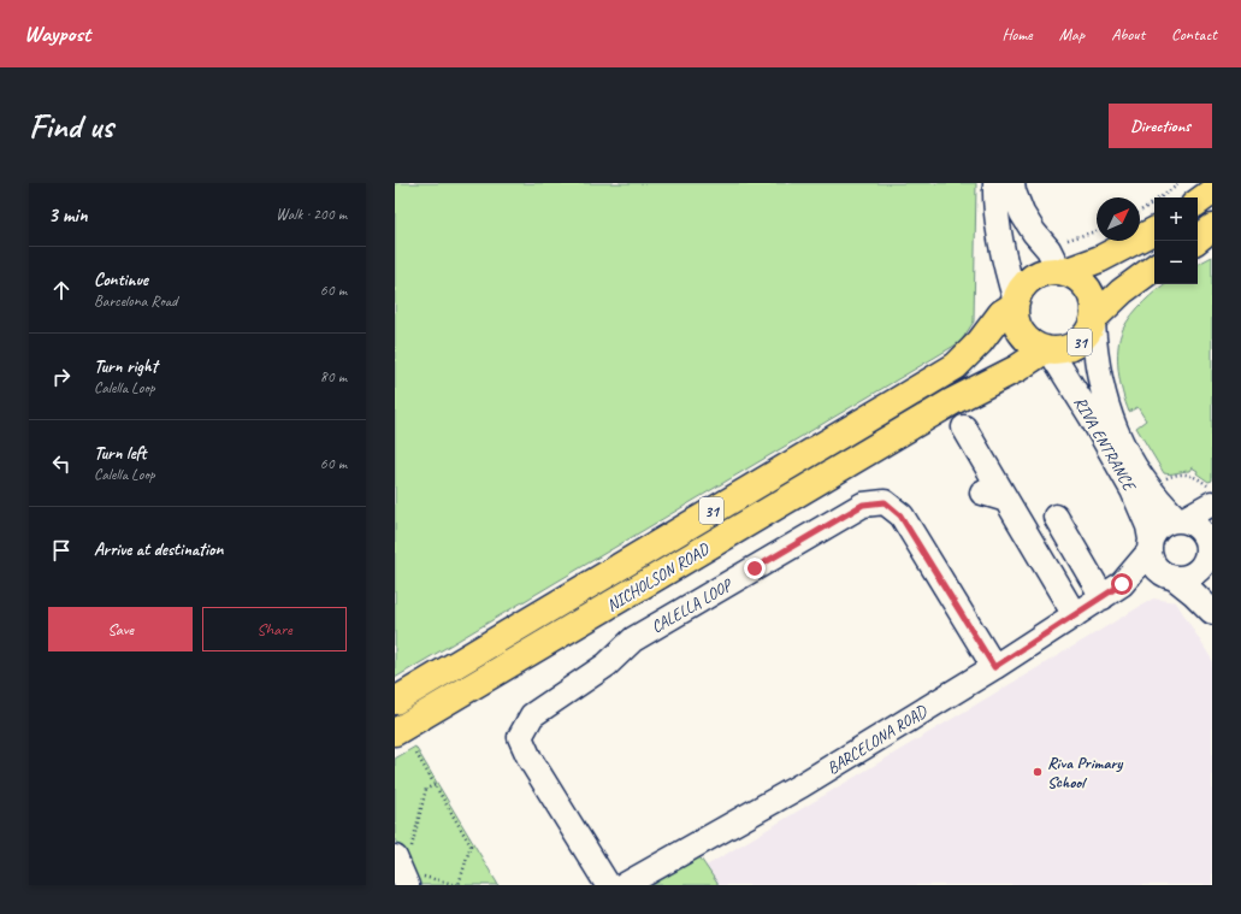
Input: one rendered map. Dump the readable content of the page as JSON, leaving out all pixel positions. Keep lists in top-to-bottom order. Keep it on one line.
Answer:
{"streets":{"main road":["31","NICHOLSON ROAD"],"street":["RIVA ENTRANCE","CALELLA LOOP","BARCELONA ROAD"]},"crossings":[["31","RIVA ENTRANCE"],["31","NICHOLSON ROAD"],["RIVA ENTRANCE","NICHOLSON ROAD"],["RIVA ENTRANCE","BARCELONA ROAD"],["CALELLA LOOP","BARCELONA ROAD"]],"places":["Riva Primary School"],"north":"top right","page":{"header":"Waypost","nav":["Home","Map","About","Contact"],"buttons":["Directions",["Save","Share"]],"title":"Find us","heading":["3 min","Walk · 200 m"],"map_buttons":["+","−"],"list":[["Continue","Barcelona Road","60 m"],["Turn right","Calella Loop","80 m"],["Turn left","Calella Loop","60 m"],"Arrive at destination"]}}
